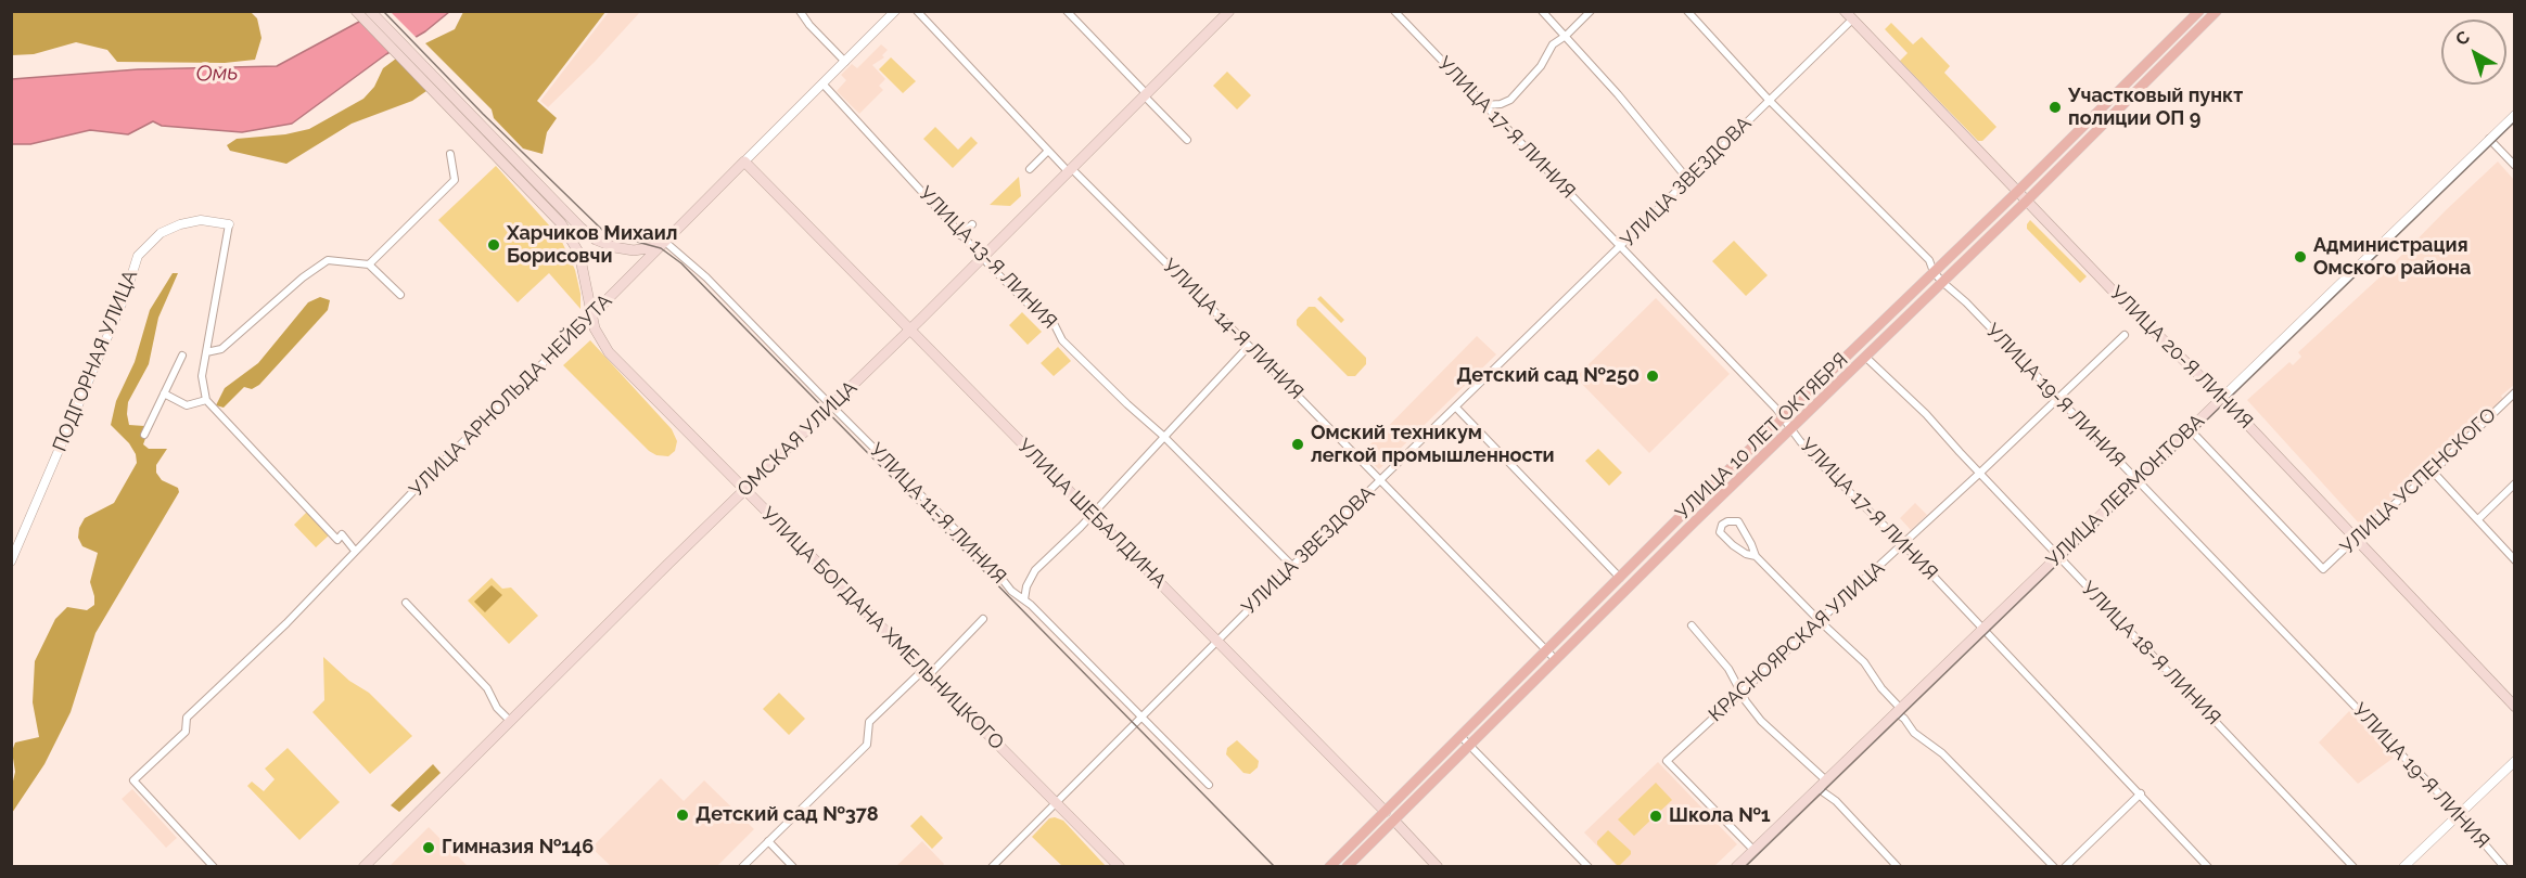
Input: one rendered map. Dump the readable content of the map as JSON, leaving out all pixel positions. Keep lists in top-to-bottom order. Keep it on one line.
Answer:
{"streets":{"main road":["УЛИЦА 20-Я ЛИНИЯ","УЛИЦА АРНОЛЬДА НЕЙБУТА","УЛИЦА 10 ЛЕТ ОКТЯБРЯ","ОМСКАЯ УЛИЦА","УЛИЦА ЛЕРМОНТОВА","УЛИЦА ШЕБАЛДИНА","УЛИЦА БОГДАНА ХМЕЛЬНИЦКОГО"],"street":["УЛИЦА 17-Я ЛИНИЯ","УЛИЦА ЗВЕЗДОВА","УЛИЦА 13-Я ЛИНИЯ","УЛИЦА 14-Я ЛИНИЯ","ПОДГОРНАЯ УЛИЦА","УЛИЦА 19-Я ЛИНИЯ","УЛИЦА УСПЕНСКОГО","УЛИЦА 11-Я ЛИНИЯ","КРАСНОЯРСКАЯ УЛИЦА","УЛИЦА 18-Я ЛИНИЯ"]},"crossings":[["УЛИЦА 17-Я ЛИНИЯ","УЛИЦА ЗВЕЗДОВА"],["УЛИЦА 17-Я ЛИНИЯ","УЛИЦА 10 ЛЕТ ОКТЯБРЯ"],["УЛИЦА 17-Я ЛИНИЯ","УЛИЦА ЛЕРМОНТОВА"],["УЛИЦА 17-Я ЛИНИЯ","КРАСНОЯРСКАЯ УЛИЦА"],["УЛИЦА ЗВЕЗДОВА","УЛИЦА 13-Я ЛИНИЯ"],["УЛИЦА ЗВЕЗДОВА","УЛИЦА 14-Я ЛИНИЯ"],["УЛИЦА ЗВЕЗДОВА","УЛИЦА 20-Я ЛИНИЯ"],["УЛИЦА ЗВЕЗДОВА","УЛИЦА 19-Я ЛИНИЯ"],["УЛИЦА ЗВЕЗДОВА","УЛИЦА 11-Я ЛИНИЯ"],["УЛИЦА ЗВЕЗДОВА","УЛИЦА ШЕБАЛДИНА"],["УЛИЦА ЗВЕЗДОВА","УЛИЦА БОГДАНА ХМЕЛЬНИЦКОГО"],["УЛИЦА 13-Я ЛИНИЯ","УЛИЦА АРНОЛЬДА НЕЙБУТА"],["УЛИЦА 13-Я ЛИНИЯ","ОМСКАЯ УЛИЦА"],["УЛИЦА 14-Я ЛИНИЯ","УЛИЦА 10 ЛЕТ ОКТЯБРЯ"],["УЛИЦА 14-Я ЛИНИЯ","ОМСКАЯ УЛИЦА"],["УЛИЦА 20-Я ЛИНИЯ","УЛИЦА 10 ЛЕТ ОКТЯБРЯ"],["УЛИЦА 20-Я ЛИНИЯ","УЛИЦА УСПЕНСКОГО"],["УЛИЦА 20-Я ЛИНИЯ","УЛИЦА ЛЕРМОНТОВА"],["УЛИЦА АРНОЛЬДА НЕЙБУТА","УЛИЦА 11-Я ЛИНИЯ"],["УЛИЦА АРНОЛЬДА НЕЙБУТА","УЛИЦА ШЕБАЛДИНА"],["УЛИЦА АРНОЛЬДА НЕЙБУТА","УЛИЦА БОГДАНА ХМЕЛЬНИЦКОГО"],["УЛИЦА 19-Я ЛИНИЯ","УЛИЦА 10 ЛЕТ ОКТЯБРЯ"],["УЛИЦА 19-Я ЛИНИЯ","УЛИЦА ЛЕРМОНТОВА"],["УЛИЦА 19-Я ЛИНИЯ","КРАСНОЯРСКАЯ УЛИЦА"],["УЛИЦА 10 ЛЕТ ОКТЯБРЯ","УЛИЦА ШЕБАЛДИНА"],["УЛИЦА 10 ЛЕТ ОКТЯБРЯ","УЛИЦА 18-Я ЛИНИЯ"],["ОМСКАЯ УЛИЦА","УЛИЦА 11-Я ЛИНИЯ"],["ОМСКАЯ УЛИЦА","УЛИЦА ШЕБАЛДИНА"],["ОМСКАЯ УЛИЦА","УЛИЦА БОГДАНА ХМЕЛЬНИЦКОГО"],["УЛИЦА УСПЕНСКОГО","УЛИЦА ЛЕРМОНТОВА"],["УЛИЦА ЛЕРМОНТОВА","КРАСНОЯРСКАЯ УЛИЦА"],["УЛИЦА ЛЕРМОНТОВА","УЛИЦА 18-Я ЛИНИЯ"],["КРАСНОЯРСКАЯ УЛИЦА","УЛИЦА 18-Я ЛИНИЯ"]],"water":["Омь"],"places":["Участковый пункт полиции ОП 9","Харчиков Михаил Борисовчи","Администрация Омского района","Детский сад №250","Омский техникум легкой промышленности","Детский сад №378","Школа №1","Гимназия №146"],"north":"top left"}
